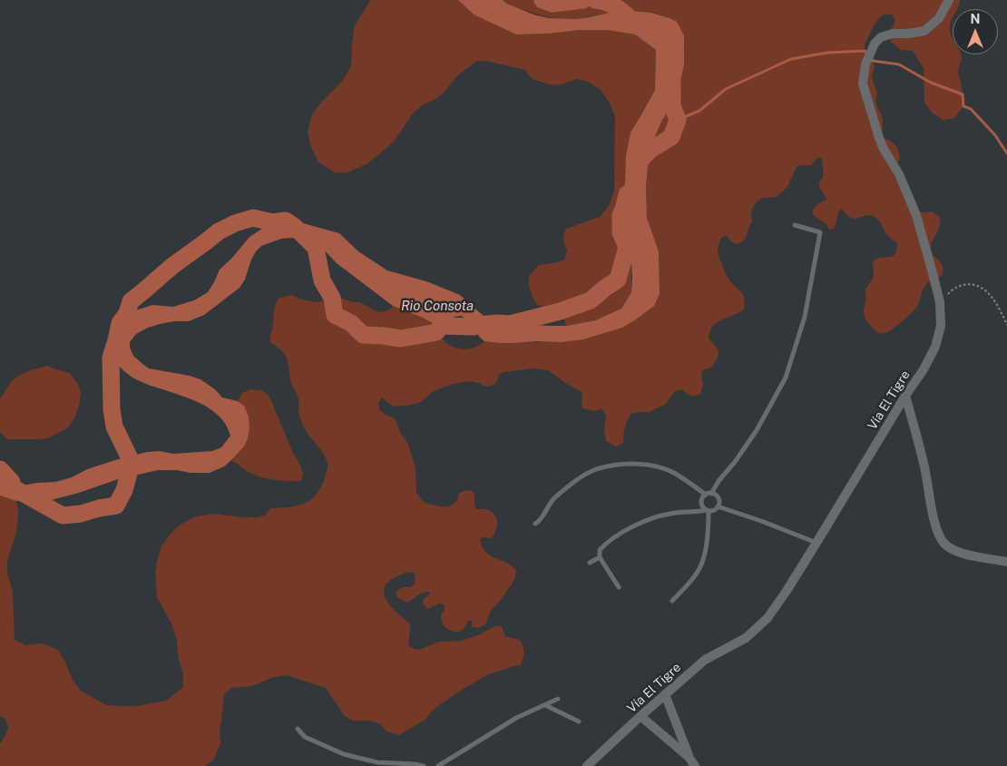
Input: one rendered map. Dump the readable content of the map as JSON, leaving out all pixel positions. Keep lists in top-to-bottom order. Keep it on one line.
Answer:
{"streets":{"street":["Vía El Tigre"]},"water":["Rio Consota"],"north":"top"}
